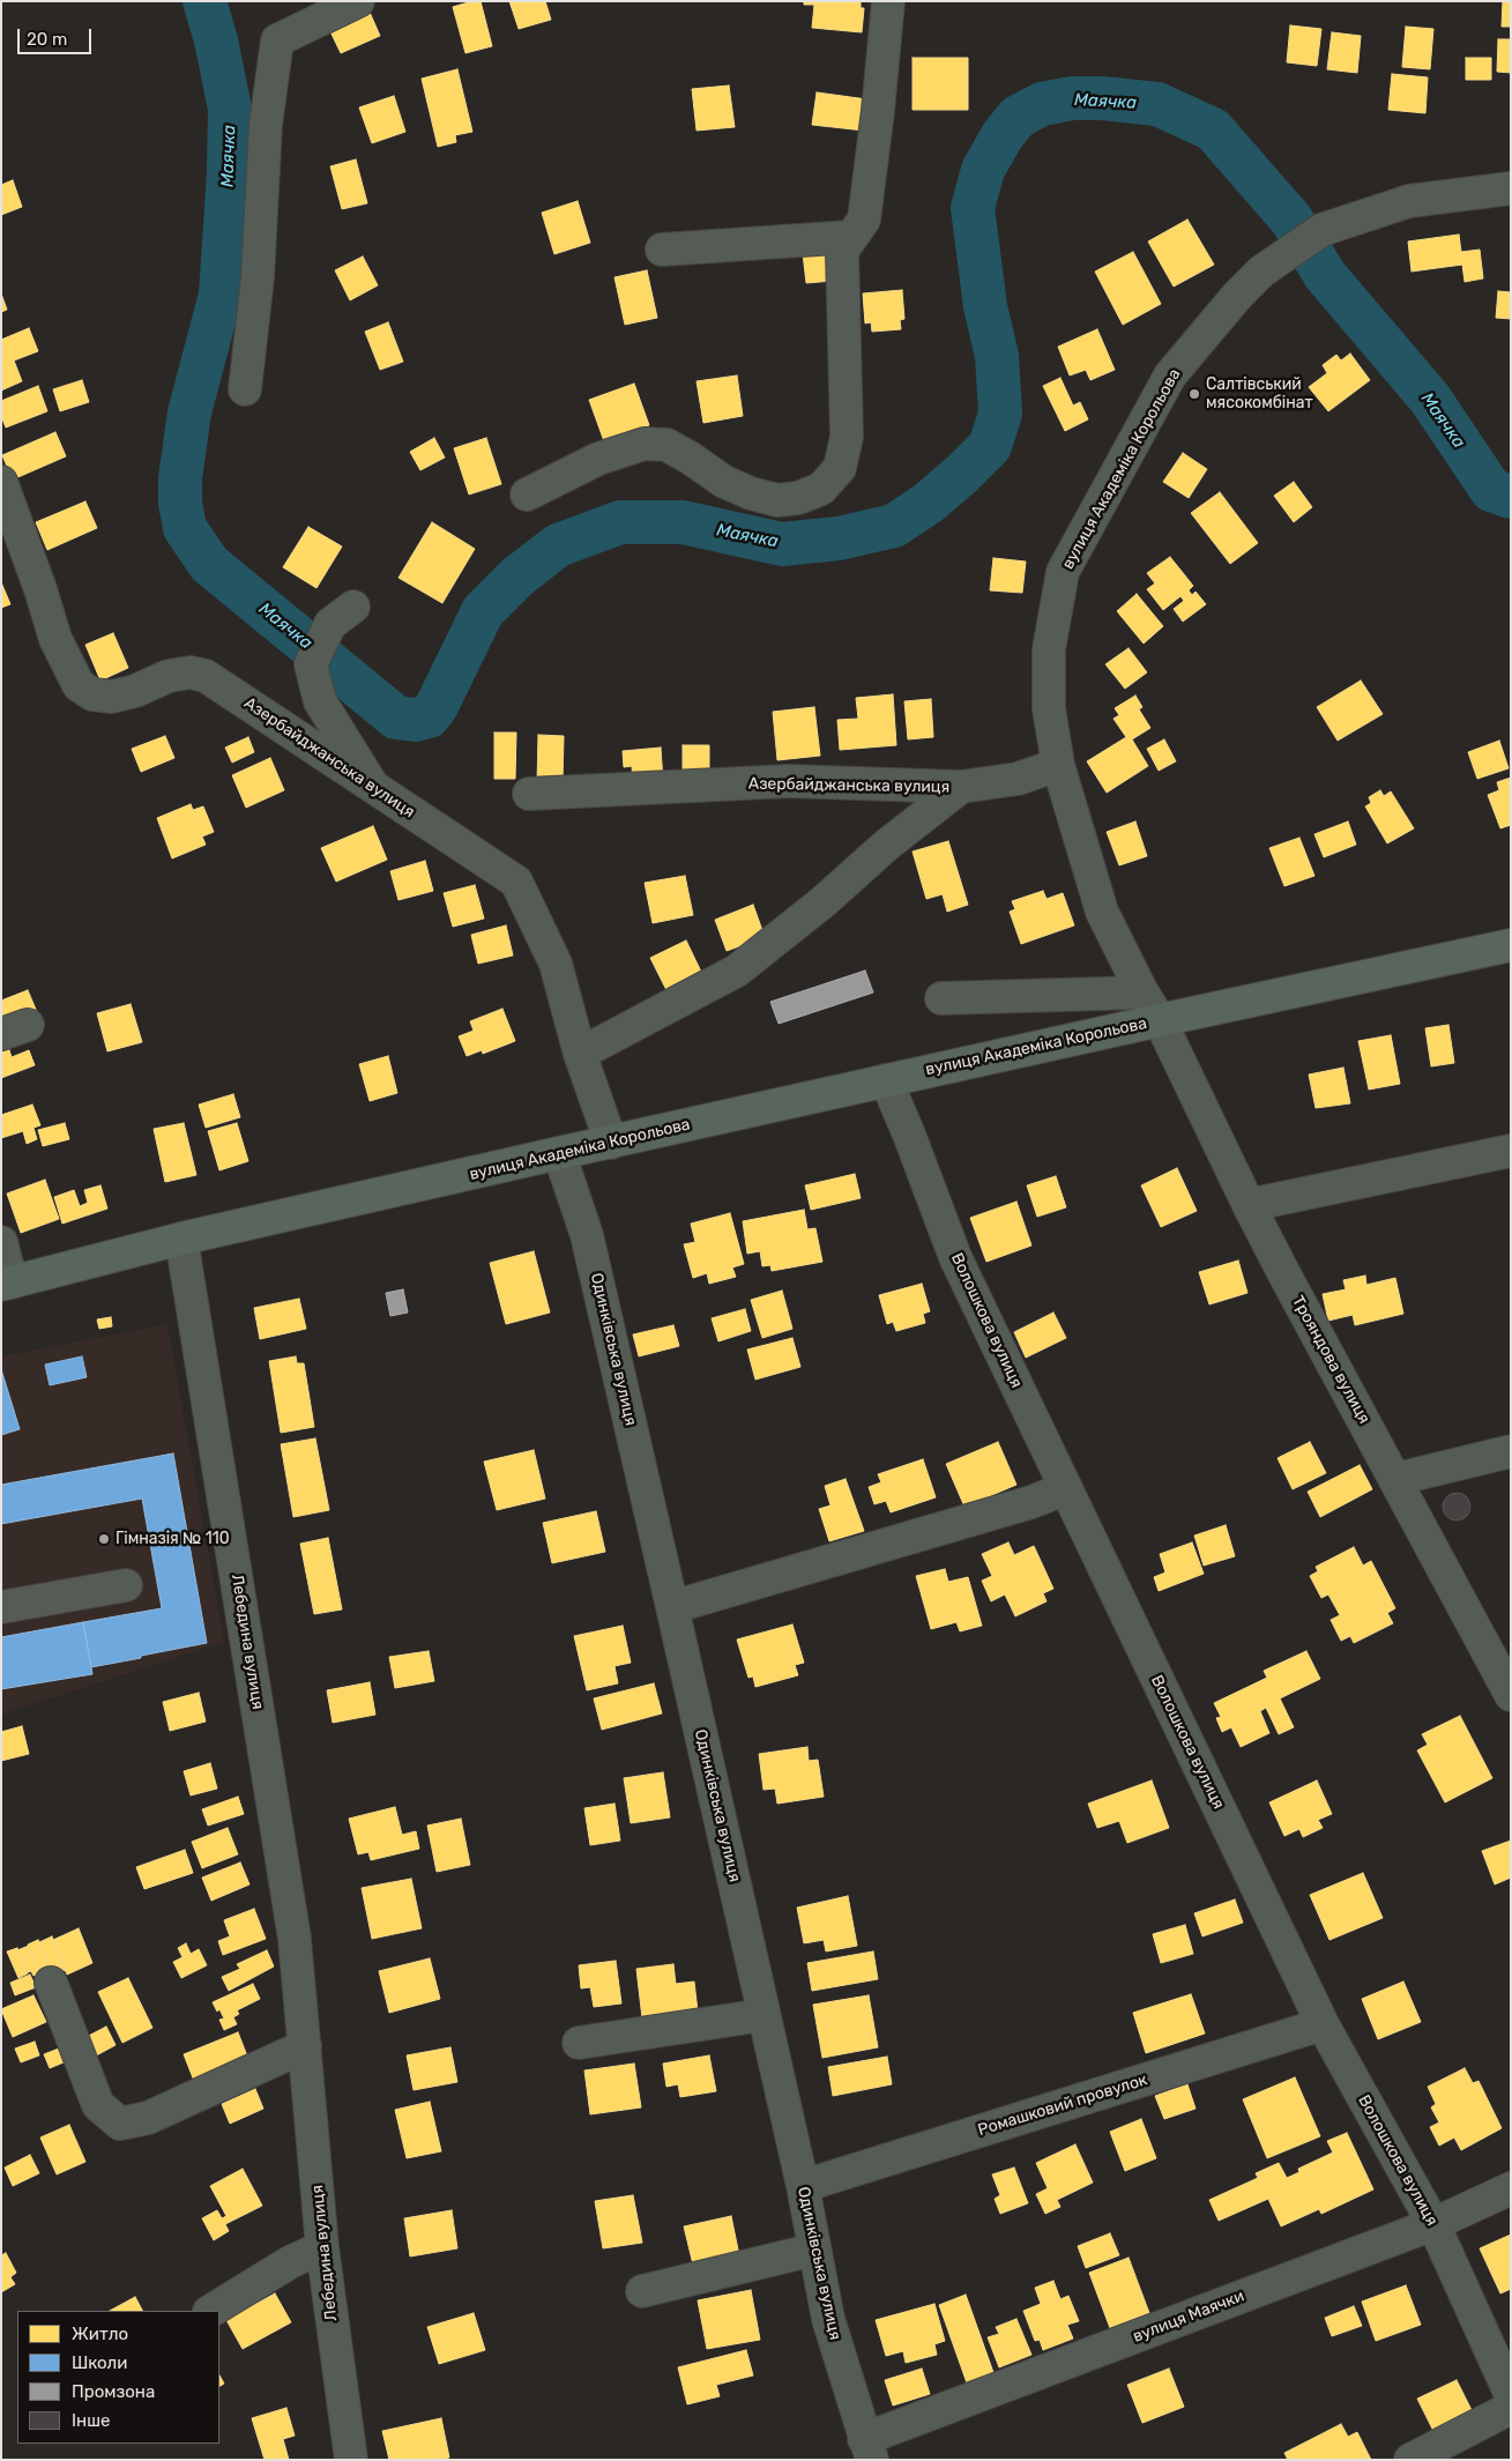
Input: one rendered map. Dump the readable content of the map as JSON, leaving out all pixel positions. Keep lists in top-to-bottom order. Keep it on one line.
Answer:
{"streets":{"main road":["вулиця Академіка Корольова"],"street":["Азербайджанська вулиця","Волошкова вулиця","Одинківська вулиця","Трояндова вулиця","Лебедина вулиця","Ромашковий провулок","вулиця Маячки"]},"crossings":[["вулиця Академіка Корольова","Азербайджанська вулиця"],["вулиця Академіка Корольова","Волошкова вулиця"],["вулиця Академіка Корольова","Одинківська вулиця"],["вулиця Академіка Корольова","Трояндова вулиця"],["вулиця Академіка Корольова","Лебедина вулиця"],["Волошкова вулиця","Ромашковий провулок"],["Волошкова вулиця","вулиця Маячки"],["Одинківська вулиця","Ромашковий провулок"],["Одинківська вулиця","вулиця Маячки"]],"water":["Маячка"],"places":["Салтівський мясокомбінат","Гімназія № 110"],"legend":["Житло","Школи","Промзона","Інше"],"scale_bar":"20 m"}
